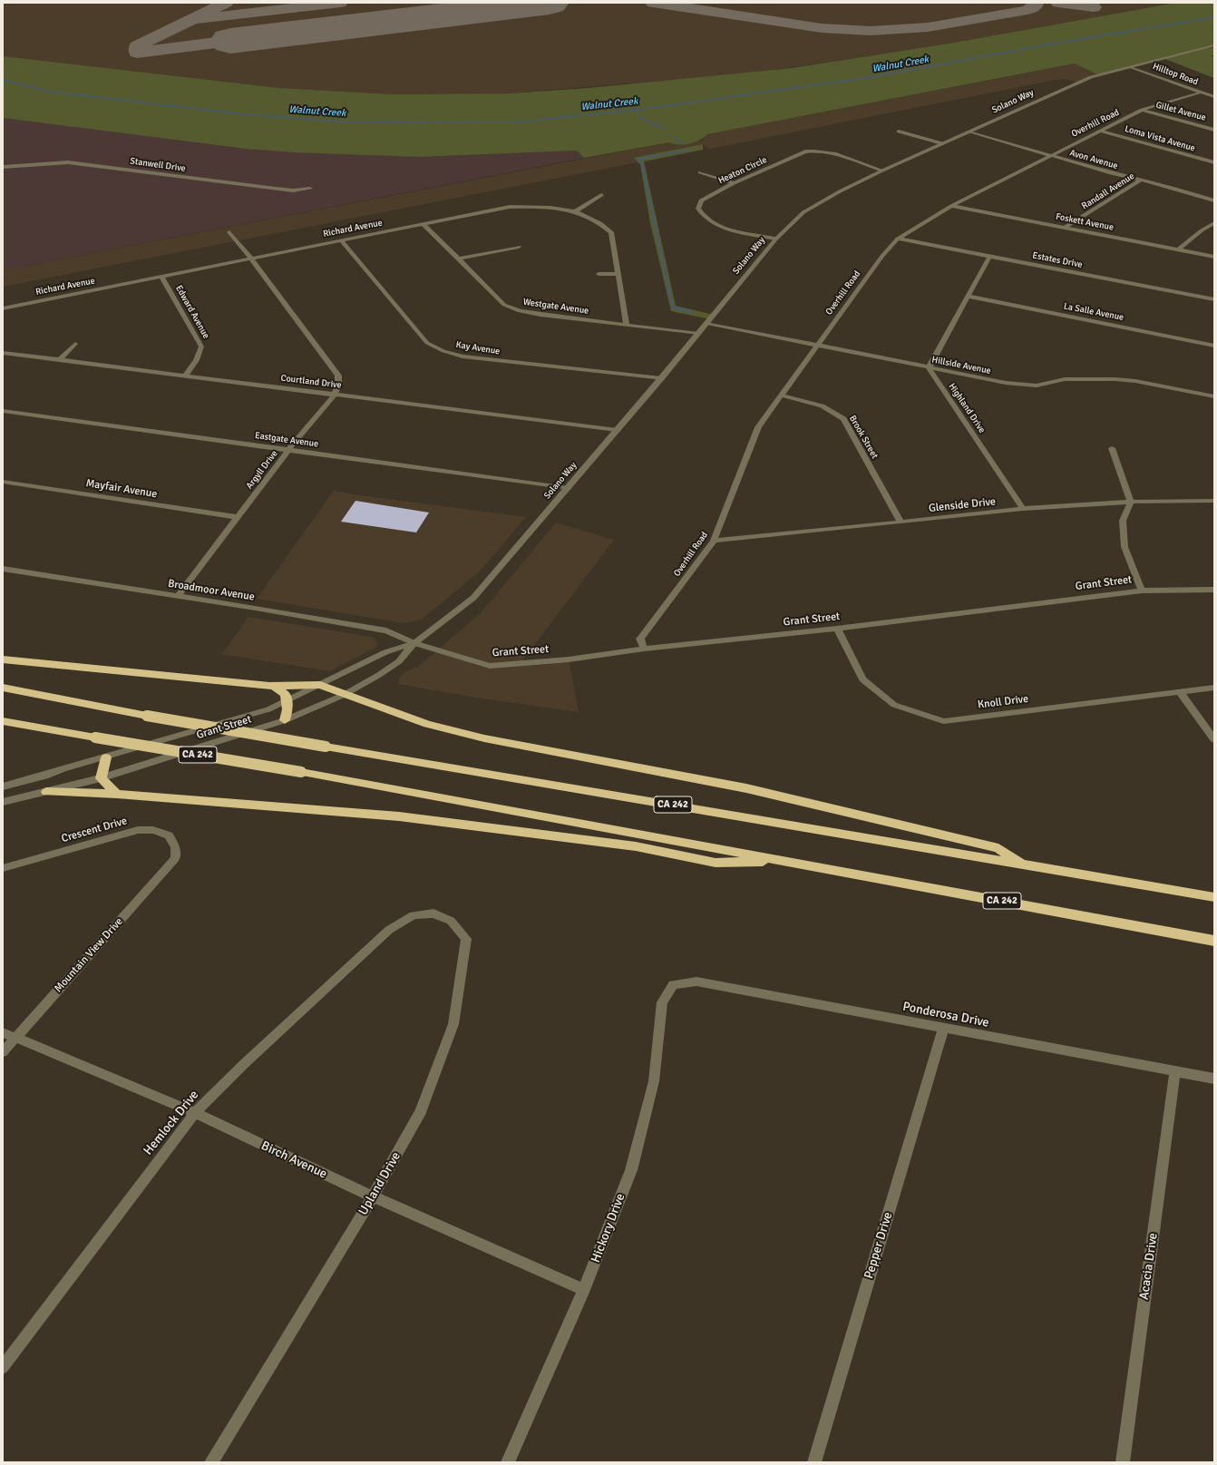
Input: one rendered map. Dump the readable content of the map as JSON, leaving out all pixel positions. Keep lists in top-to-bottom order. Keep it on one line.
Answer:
{"streets":{"highway":["CA 242"],"street":["Hilltop Road","Solano Way","Gillet Avenue","Overhill Road","Loma Vista Avenue","Avon Avenue","Stanwell Drive","Heaton Circle","Randall Avenue","Foskett Avenue","Richard Avenue","Estates Drive","Westgate Avenue","Edward Avenue","La Salle Avenue","Kay Avenue","Hillside Avenue","Courtland Drive","Highland Drive","Brook Street","Eastgate Avenue","Argyll Drive","Mayfair Avenue","Glenside Drive","Grant Street","Broadmoor Avenue","Knoll Drive","Crescent Drive","Mountain View Drive","Ponderosa Drive","Hemlock Drive","Birch Avenue","Upland Drive","Hickory Drive","Pepper Drive","Acacia Drive"]},"crossings":[["Hilltop Road","Solano Way"],["Hilltop Road","Overhill Road"],["Solano Way","Avon Avenue"],["Solano Way","Heaton Circle"],["Solano Way","Westgate Avenue"],["Solano Way","Kay Avenue"],["Solano Way","Hillside Avenue"],["Solano Way","Courtland Drive"],["Solano Way","Eastgate Avenue"],["Solano Way","Grant Street"],["Solano Way","Broadmoor Avenue"],["Gillet Avenue","Overhill Road"],["Overhill Road","Loma Vista Avenue"],["Overhill Road","Avon Avenue"],["Overhill Road","Foskett Avenue"],["Overhill Road","Estates Drive"],["Overhill Road","Hillside Avenue"],["Overhill Road","Brook Street"],["Overhill Road","Glenside Drive"],["Overhill Road","Grant Street"],["Avon Avenue","Randall Avenue"],["Randall Avenue","Foskett Avenue"],["Richard Avenue","Westgate Avenue"],["Richard Avenue","Edward Avenue"],["Richard Avenue","Kay Avenue"],["Richard Avenue","Argyll Drive"],["Edward Avenue","Courtland Drive"],["Hillside Avenue","Highland Drive"],["Courtland Drive","Argyll Drive"],["Highland Drive","Glenside Drive"],["Brook Street","Glenside Drive"],["Eastgate Avenue","Argyll Drive"],["Argyll Drive","Mayfair Avenue"],["Argyll Drive","Broadmoor Avenue"],["Grant Street","Broadmoor Avenue"],["Grant Street","Knoll Drive"],["Crescent Drive","Mountain View Drive"],["Mountain View Drive","Birch Avenue"],["Ponderosa Drive","Hickory Drive"],["Ponderosa Drive","Pepper Drive"],["Ponderosa Drive","Acacia Drive"],["Hemlock Drive","Birch Avenue"],["Hemlock Drive","Upland Drive"],["Birch Avenue","Upland Drive"],["Birch Avenue","Hickory Drive"]],"water":["Walnut Creek"]}
